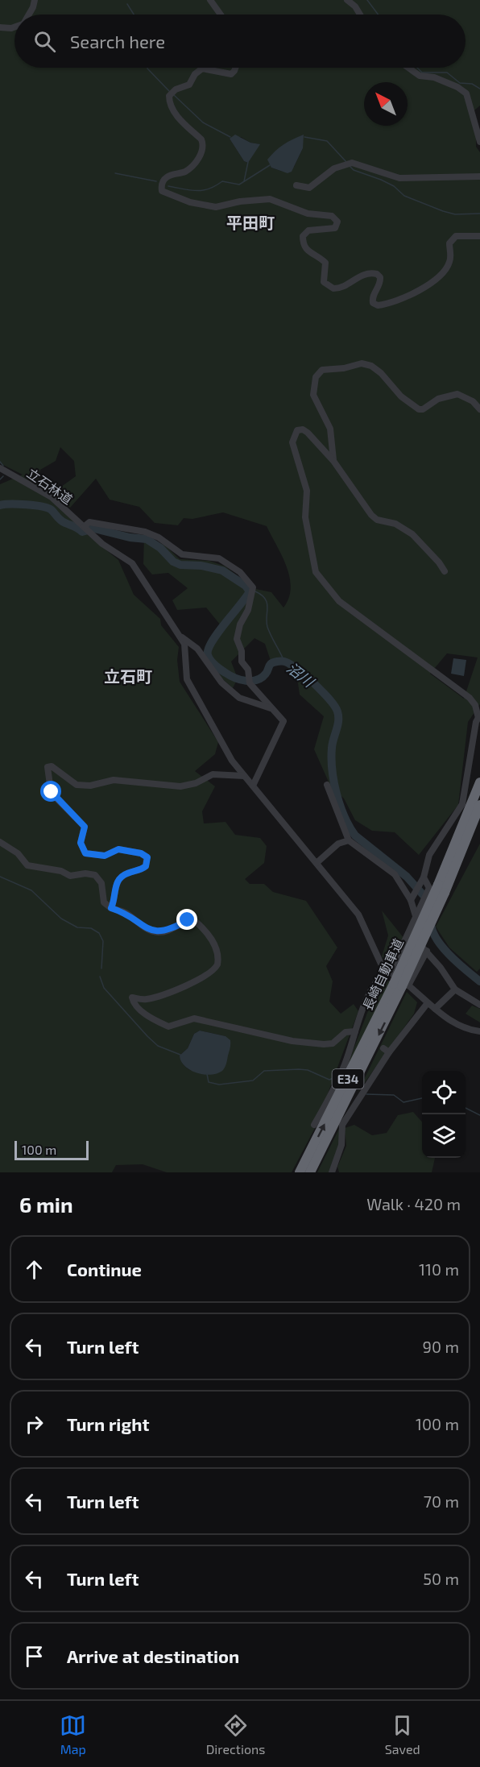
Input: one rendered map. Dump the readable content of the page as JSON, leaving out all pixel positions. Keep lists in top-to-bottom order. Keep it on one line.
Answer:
{"streets":{"highway":["長崎自動車道","E34"],"street":["立石林道"]},"districts":["平田町","立石町"],"water":["沼川"],"scale_bar":"100 m","north":"top left","page":{"search":"Search here","scale":"100 m","heading":["6 min","Walk · 420 m"],"list":[["Continue","110 m"],["Turn left","90 m"],["Turn right","100 m"],["Turn left","70 m"],["Turn left","50 m"],"Arrive at destination"],"nav":["Map","Directions","Saved"]}}
